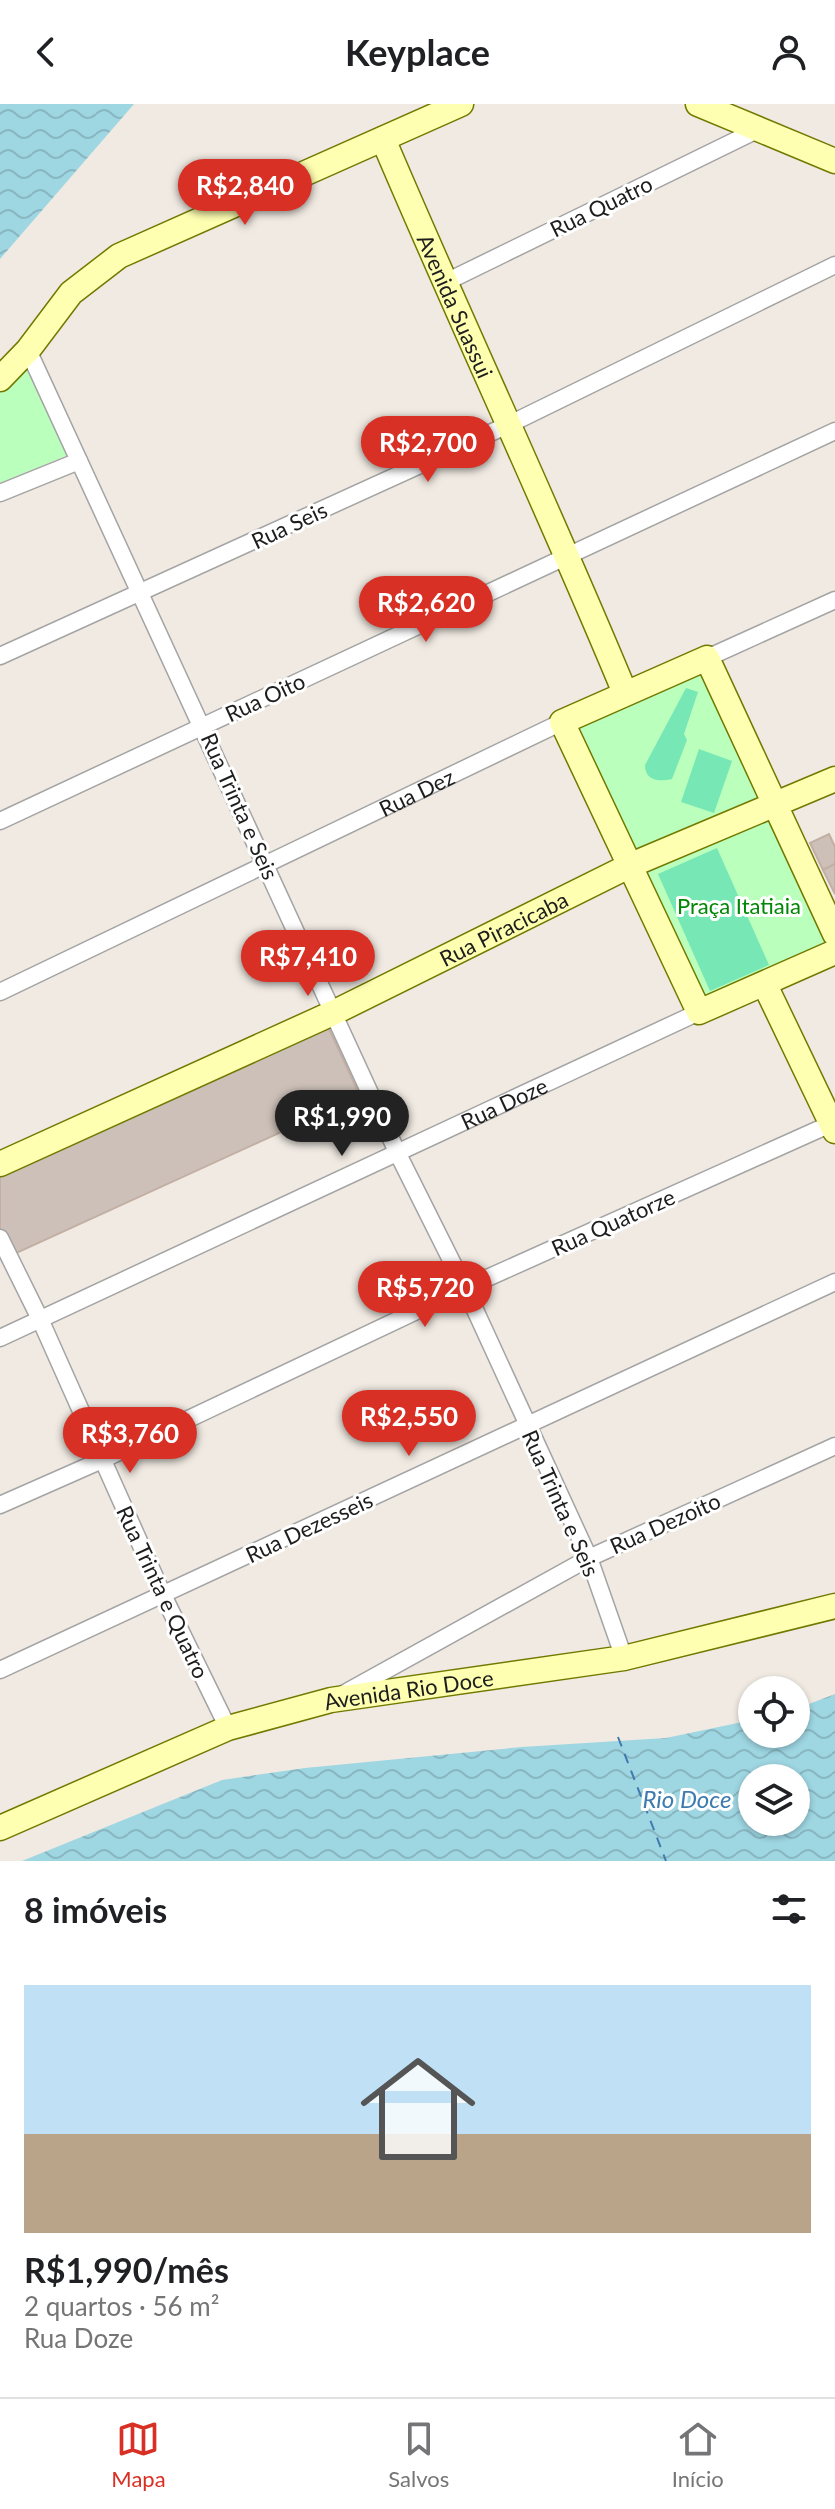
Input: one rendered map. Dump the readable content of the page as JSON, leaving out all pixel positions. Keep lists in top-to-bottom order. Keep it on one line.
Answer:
{"streets":{"street":["Rua Quatro","Avenida Suassui","Rua Seis","Rua Oito","Rua Dez","Rua Trinta e Seis","Rua Piracicaba","Rua Doze","Rua Quatorze","Rua Dezoito","Rua Dezesseis","Rua Trinta e Quatro","Avenida Rio Doce"]},"crossings":[["Rua Quatro","Avenida Suassui"],["Avenida Suassui","Rua Seis"],["Avenida Suassui","Rua Oito"],["Avenida Suassui","Rua Dez"],["Rua Seis","Rua Trinta e Seis"],["Rua Oito","Rua Trinta e Seis"],["Rua Dez","Rua Trinta e Seis"],["Rua Trinta e Seis","Rua Piracicaba"],["Rua Trinta e Seis","Rua Doze"],["Rua Trinta e Seis","Rua Quatorze"],["Rua Trinta e Seis","Rua Dezoito"],["Rua Trinta e Seis","Rua Dezesseis"],["Rua Trinta e Seis","Avenida Rio Doce"],["Rua Doze","Rua Trinta e Quatro"],["Rua Quatorze","Rua Trinta e Quatro"],["Rua Dezoito","Avenida Rio Doce"],["Rua Dezesseis","Rua Trinta e Quatro"],["Rua Trinta e Quatro","Avenida Rio Doce"]],"water":["Rio Doce"],"parks":["Praça Itatiaia"],"page":{"header":"Keyplace","price":["R$2,840","R$2,700","R$2,620","R$7,410","R$1,990","R$5,720","R$2,550","R$3,760"],"heading":"8 imóveis","list":[{"name":"R$1,990/mês","note":"2 quartos · 56 m² · Rua Doze"}],"tabs":["Mapa","Salvos","Início"]}}
